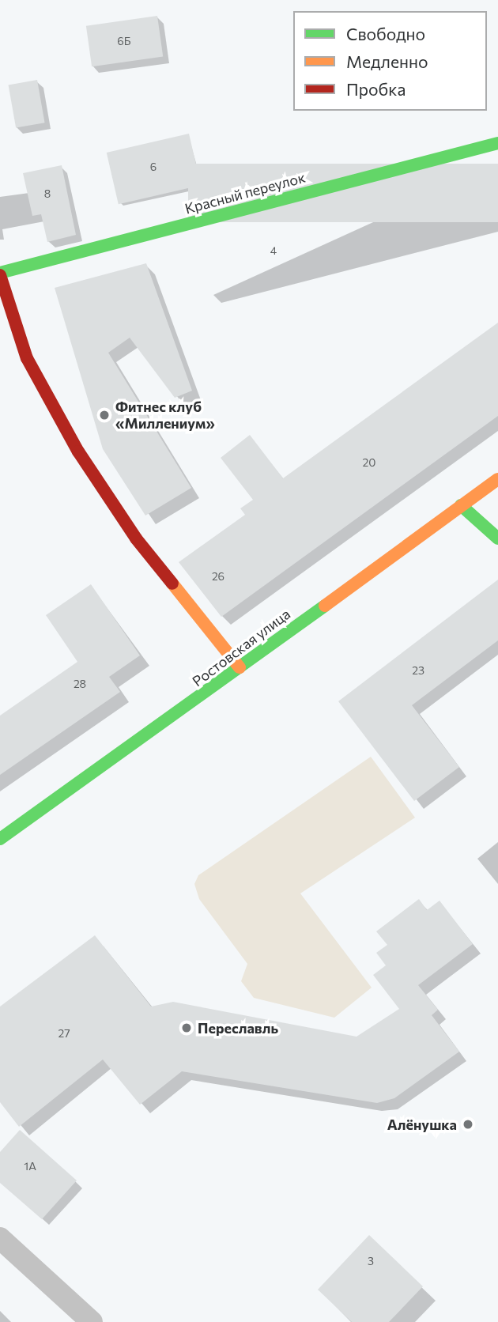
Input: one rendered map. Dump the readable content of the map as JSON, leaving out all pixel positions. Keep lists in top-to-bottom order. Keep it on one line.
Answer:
{"streets":{"street":["Красный переулок","Ростовская улица"]},"crossings":[["Красный переулок","Ростовская улица"]],"places":["Фитнес клуб «Миллениум»","Переславль","Алёнушка"],"house_numbers":["6Б","6","8","4","20","26","23","28","27","1А","3"],"legend":["Свободно","Медленно","Пробка"]}
